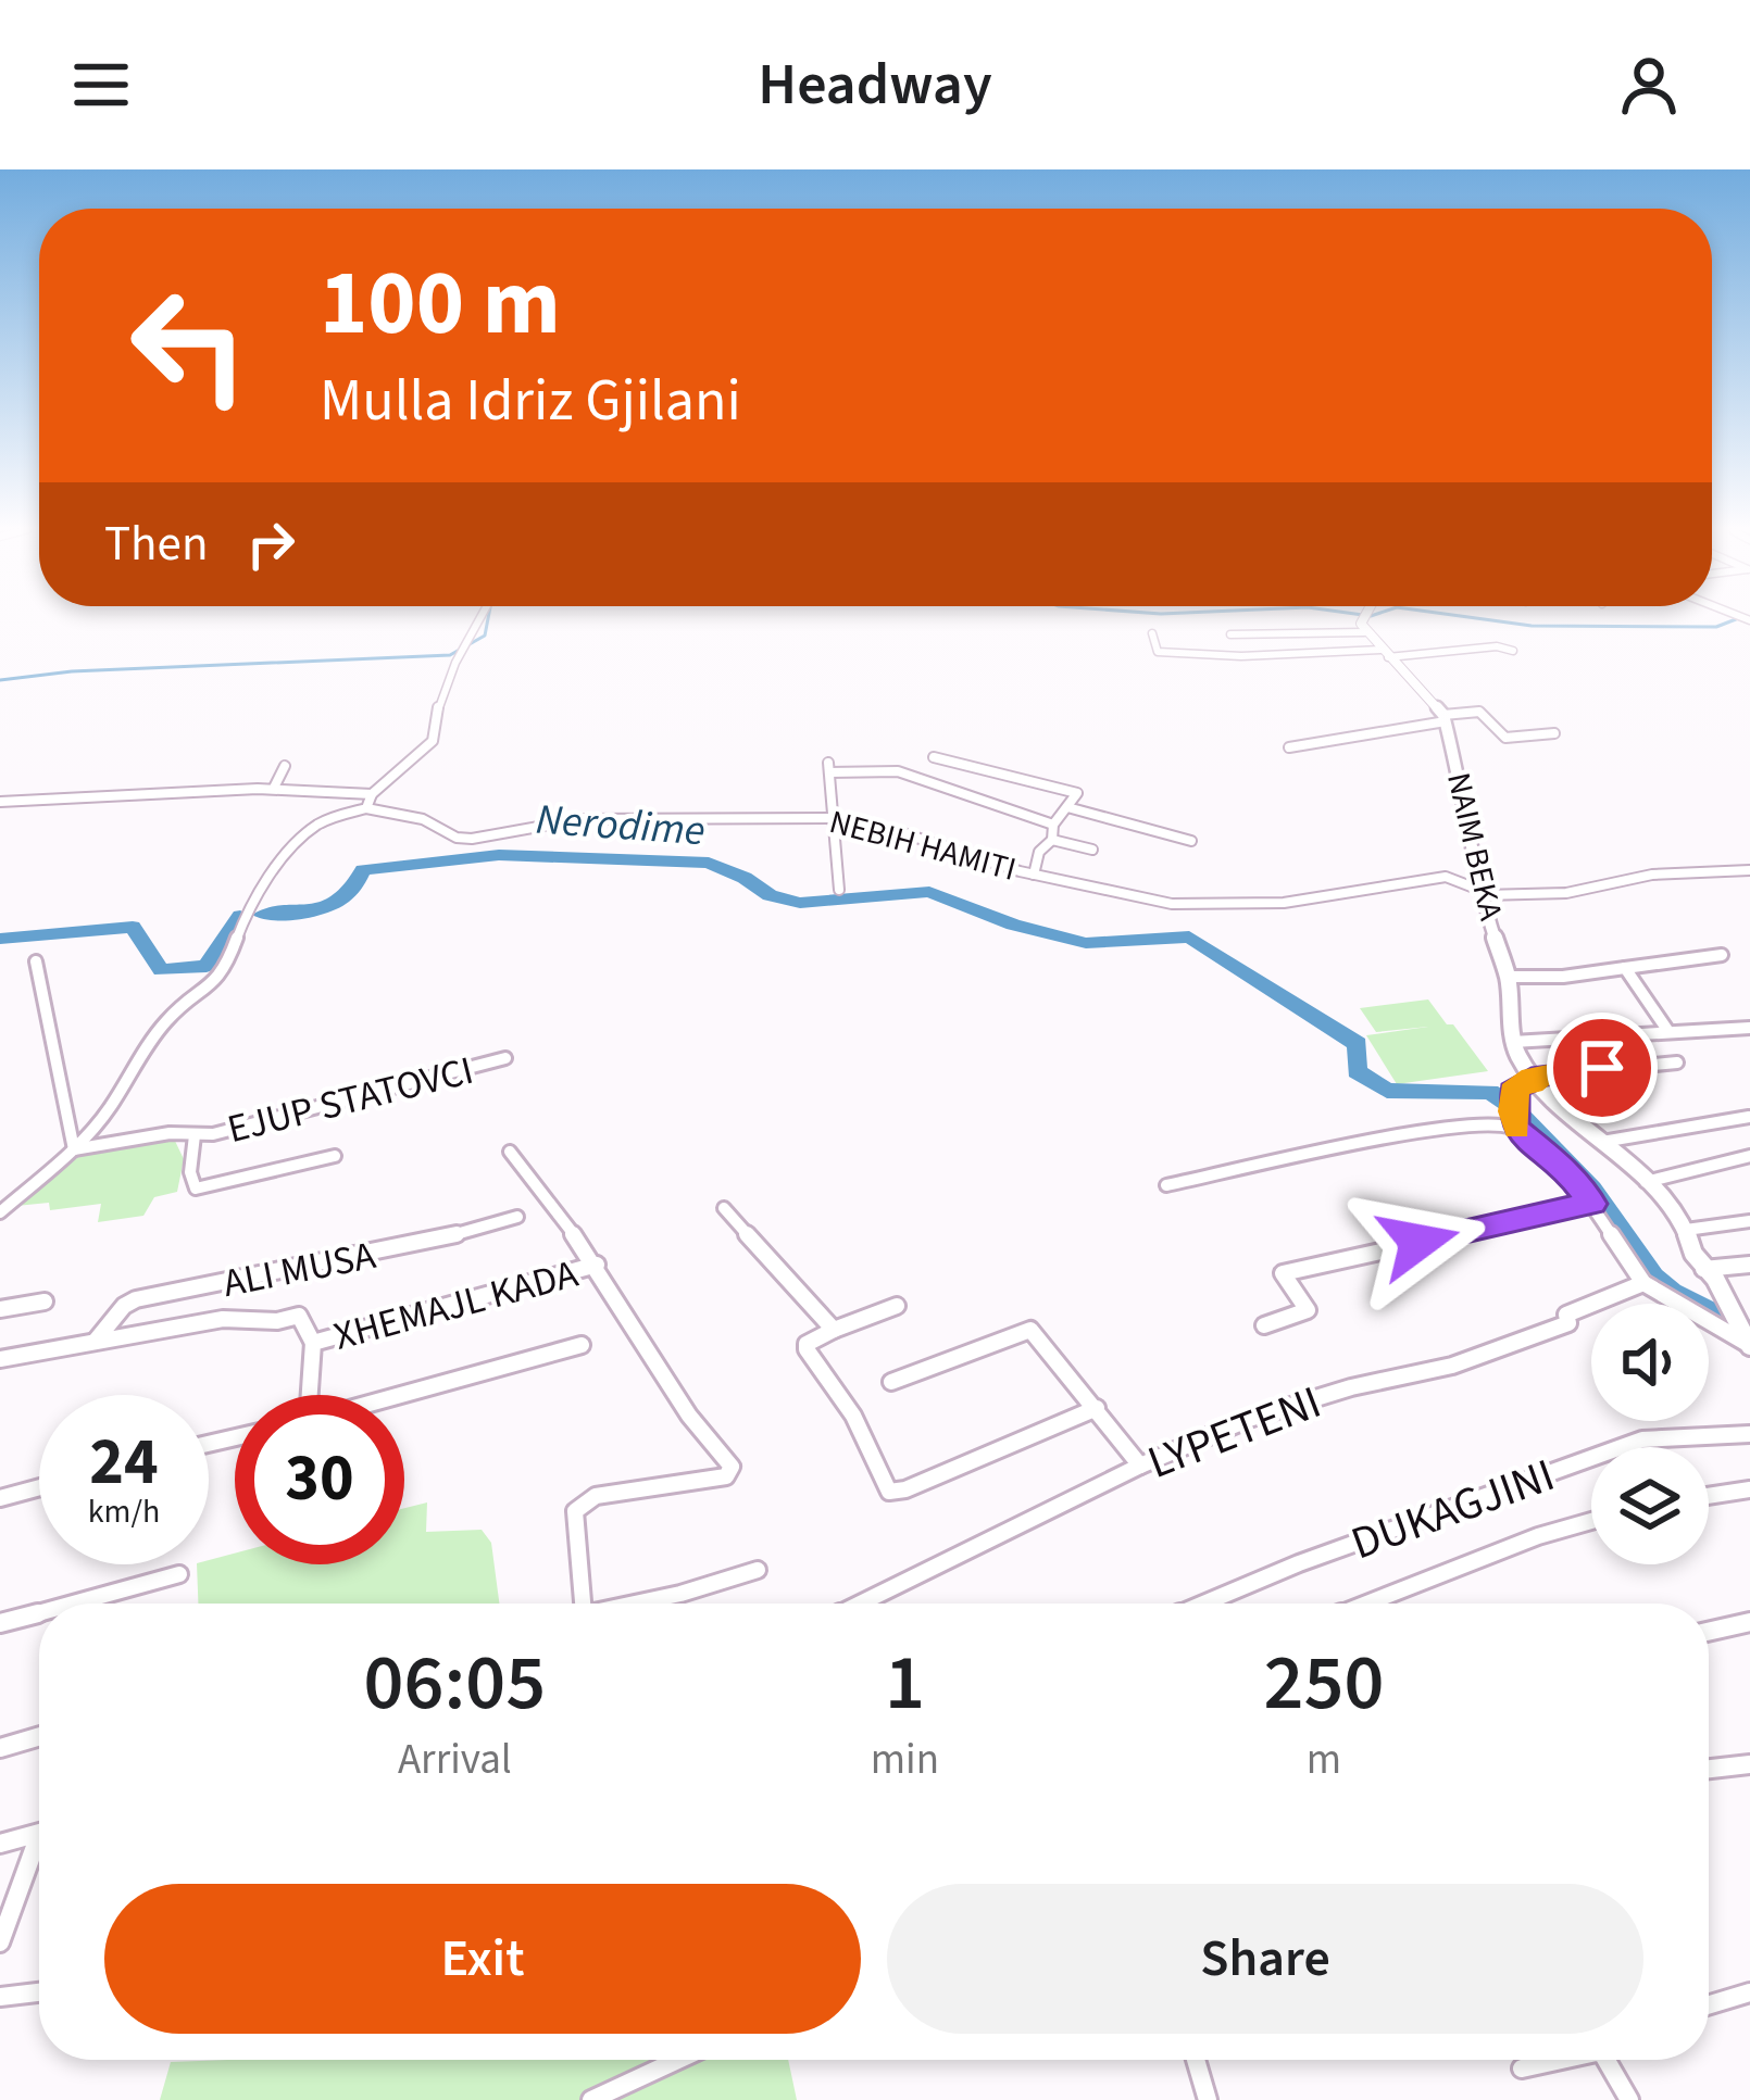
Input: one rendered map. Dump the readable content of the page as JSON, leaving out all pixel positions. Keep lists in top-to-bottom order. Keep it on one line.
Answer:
{"streets":{"street":["NEBIH HAMITI","NAIM BEKA","EJUP STATOVCI","ALI MUSA","XHEMAJL KADA","LYPETENI","DUKAGJINI"]},"crossings":[["NEBIH HAMITI","NAIM BEKA"],["ALI MUSA","XHEMAJL KADA"]],"water":["Nerodime"],"page":{"header":"Headway","turn":["100 m","Mulla Idriz Gjilani"],"then":"Then","speed":"24 km/h","limit":"30","eta":["06:05","Arrival","1","min","250","m"],"buttons":["Exit","Share"]}}
